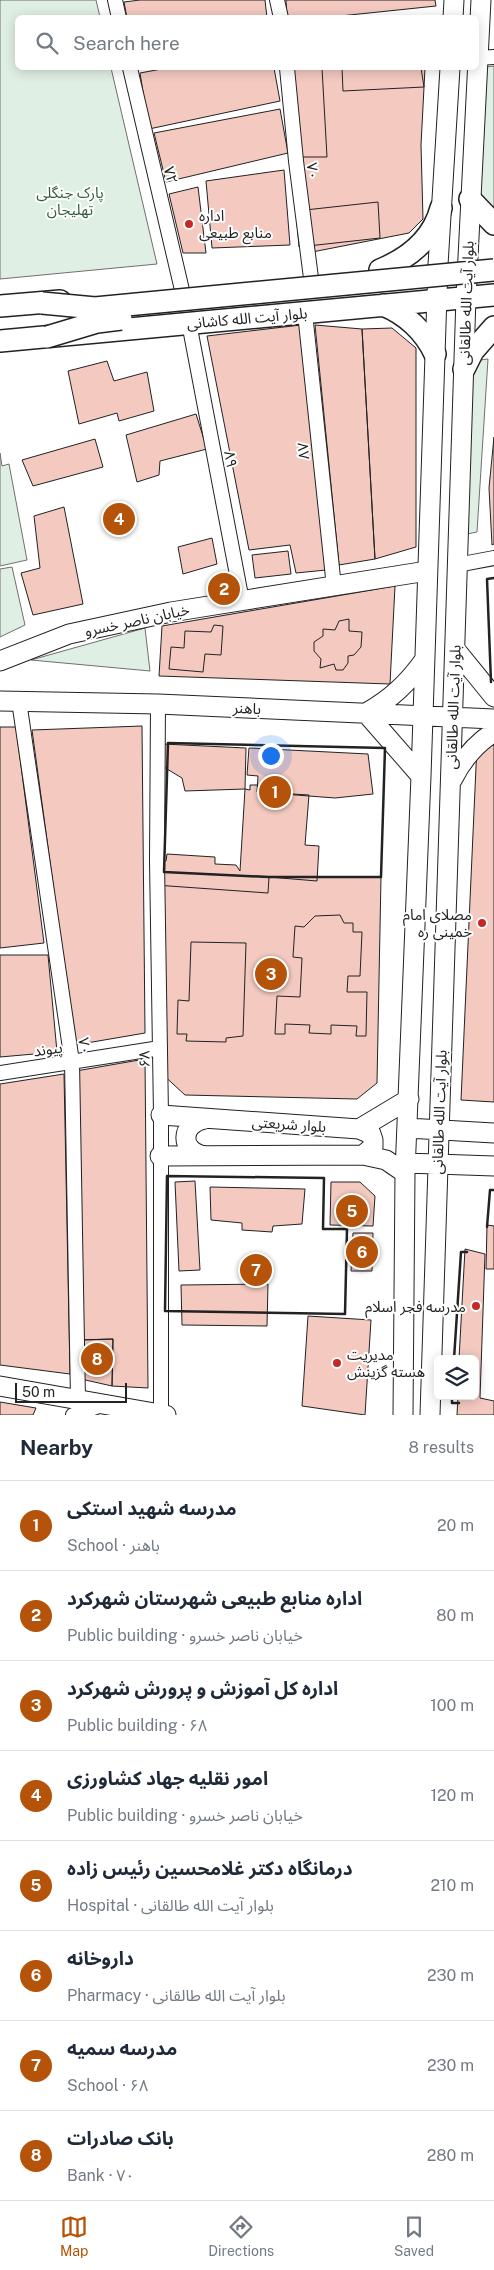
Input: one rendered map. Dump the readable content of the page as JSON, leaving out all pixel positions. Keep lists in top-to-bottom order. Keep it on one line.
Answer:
{"streets":{"main road":["بلوار آیت الله طالقانی","بلوار آیت الله کاشانی","خیابان ناصر خسرو","باهنر","بلوار شریعتی"],"street":["۷۰","۷۲","۸۷","۸۹","پیوند","۶۸"]},"crossings":[["۷۰","باهنر"],["۷۰","پیوند"],["بلوار آیت الله طالقانی","بلوار آیت الله کاشانی"],["بلوار آیت الله طالقانی","خیابان ناصر خسرو"],["بلوار آیت الله طالقانی","باهنر"],["بلوار آیت الله طالقانی","بلوار شریعتی"],["بلوار آیت الله کاشانی","۸۷"],["بلوار آیت الله کاشانی","۸۹"],["۸۷","خیابان ناصر خسرو"],["۸۹","خیابان ناصر خسرو"],["باهنر","۶۸"],["پیوند","۶۸"],["۶۸","بلوار شریعتی"]],"parks":["پارک جنگلی تهلیجان"],"places":["اداره منابع طبیعی","مصلای امام خمینی ره","مدرسه فجر اسلام","مدیریت هسته گزینش"],"scale_bar":"50 m","page":{"search":"Search here","pins":["4","2","1","3","5","6","7","8"],"scale":"50 m","heading":["Nearby","8 results"],"list":[{"mark":"1","name":"مدرسه شهید استکی","note":"School · باهنر","value":"20 m"},{"mark":"2","name":"اداره منابع طبیعی شهرستان شهرکرد","note":"Public building · خیابان ناصر خسرو","value":"80 m"},{"mark":"3","name":"اداره کل آموزش و پرورش شهرکرد","note":"Public building · ۶۸","value":"100 m"},{"mark":"4","name":"امور نقلیه جهاد کشاورزی","note":"Public building · خیابان ناصر خسرو","value":"120 m"},{"mark":"5","name":"درمانگاه دکتر غلامحسین رئیس زاده","note":"Hospital · بلوار آیت الله طالقانی","value":"210 m"},{"mark":"6","name":"داروخانه","note":"Pharmacy · بلوار آیت الله طالقانی","value":"230 m"},{"mark":"7","name":"مدرسه سمیه","note":"School · ۶۸","value":"230 m"},{"mark":"8","name":"بانک صادرات","note":"Bank · ۷۰","value":"280 m"}],"nav":["Map","Directions","Saved"]}}
